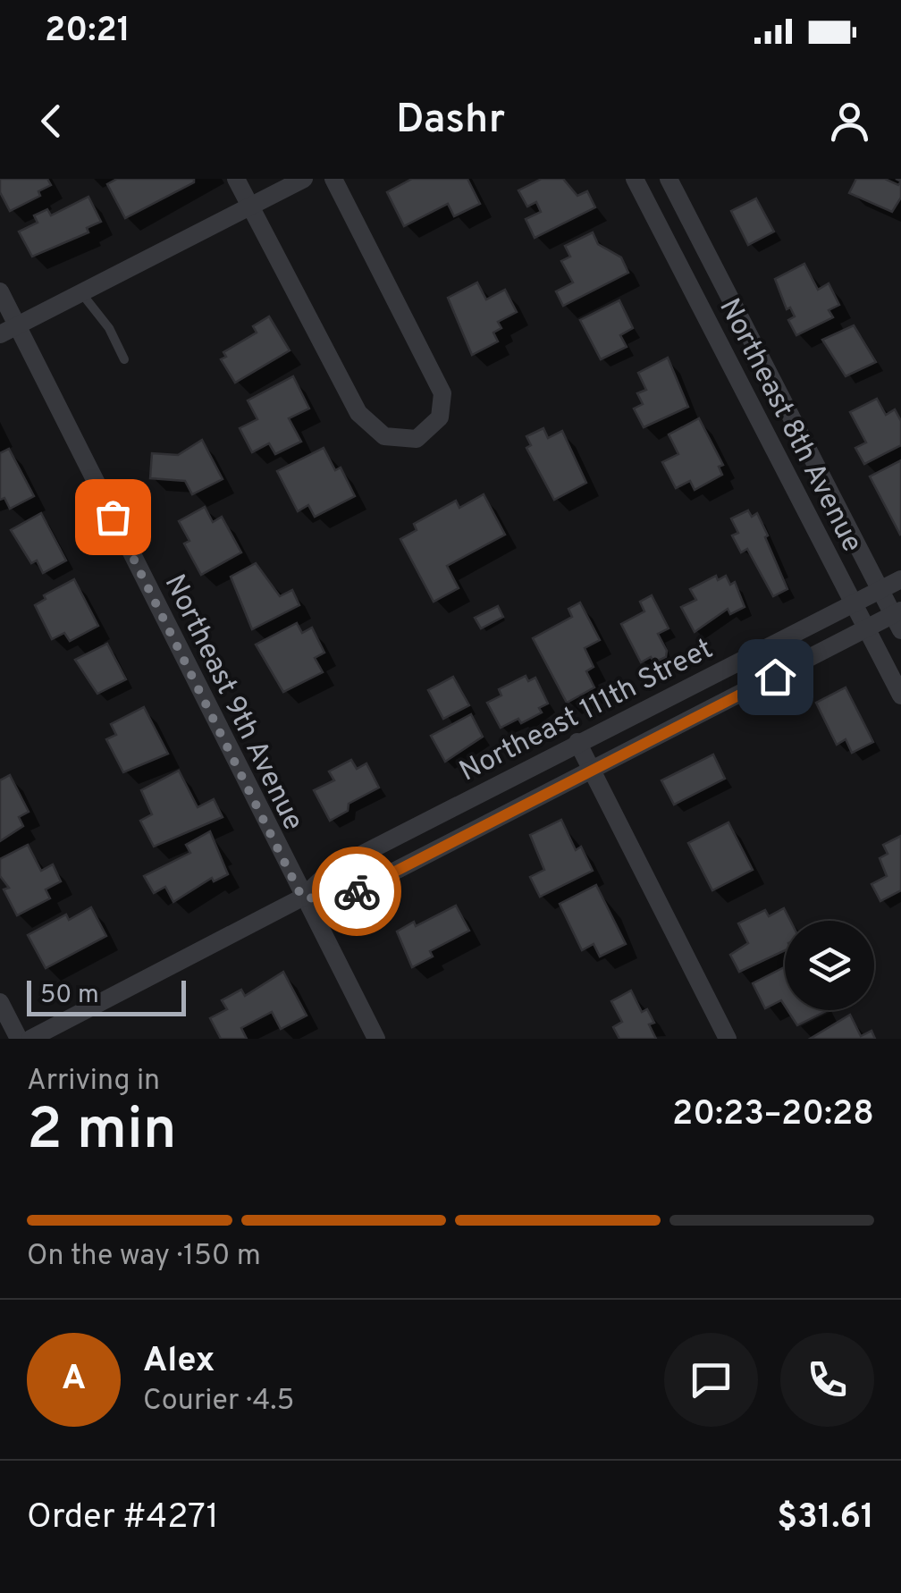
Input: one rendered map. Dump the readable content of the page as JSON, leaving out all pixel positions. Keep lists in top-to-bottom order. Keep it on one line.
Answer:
{"streets":{"street":["Northeast 8th Avenue","Northeast 9th Avenue","Northeast 111th Street"]},"crossings":[["Northeast 8th Avenue","Northeast 111th Street"],["Northeast 9th Avenue","Northeast 111th Street"]],"scale_bar":"50 m","page":{"status":"20:21","header":"Dashr","scale":"50 m","heading":["2 min","Arriving in","20:23–20:28"],"panel":["Alex","Courier · 4.5","Order #4271","$31.61"],"bar":"On the way · 150 m","round":"A"}}
